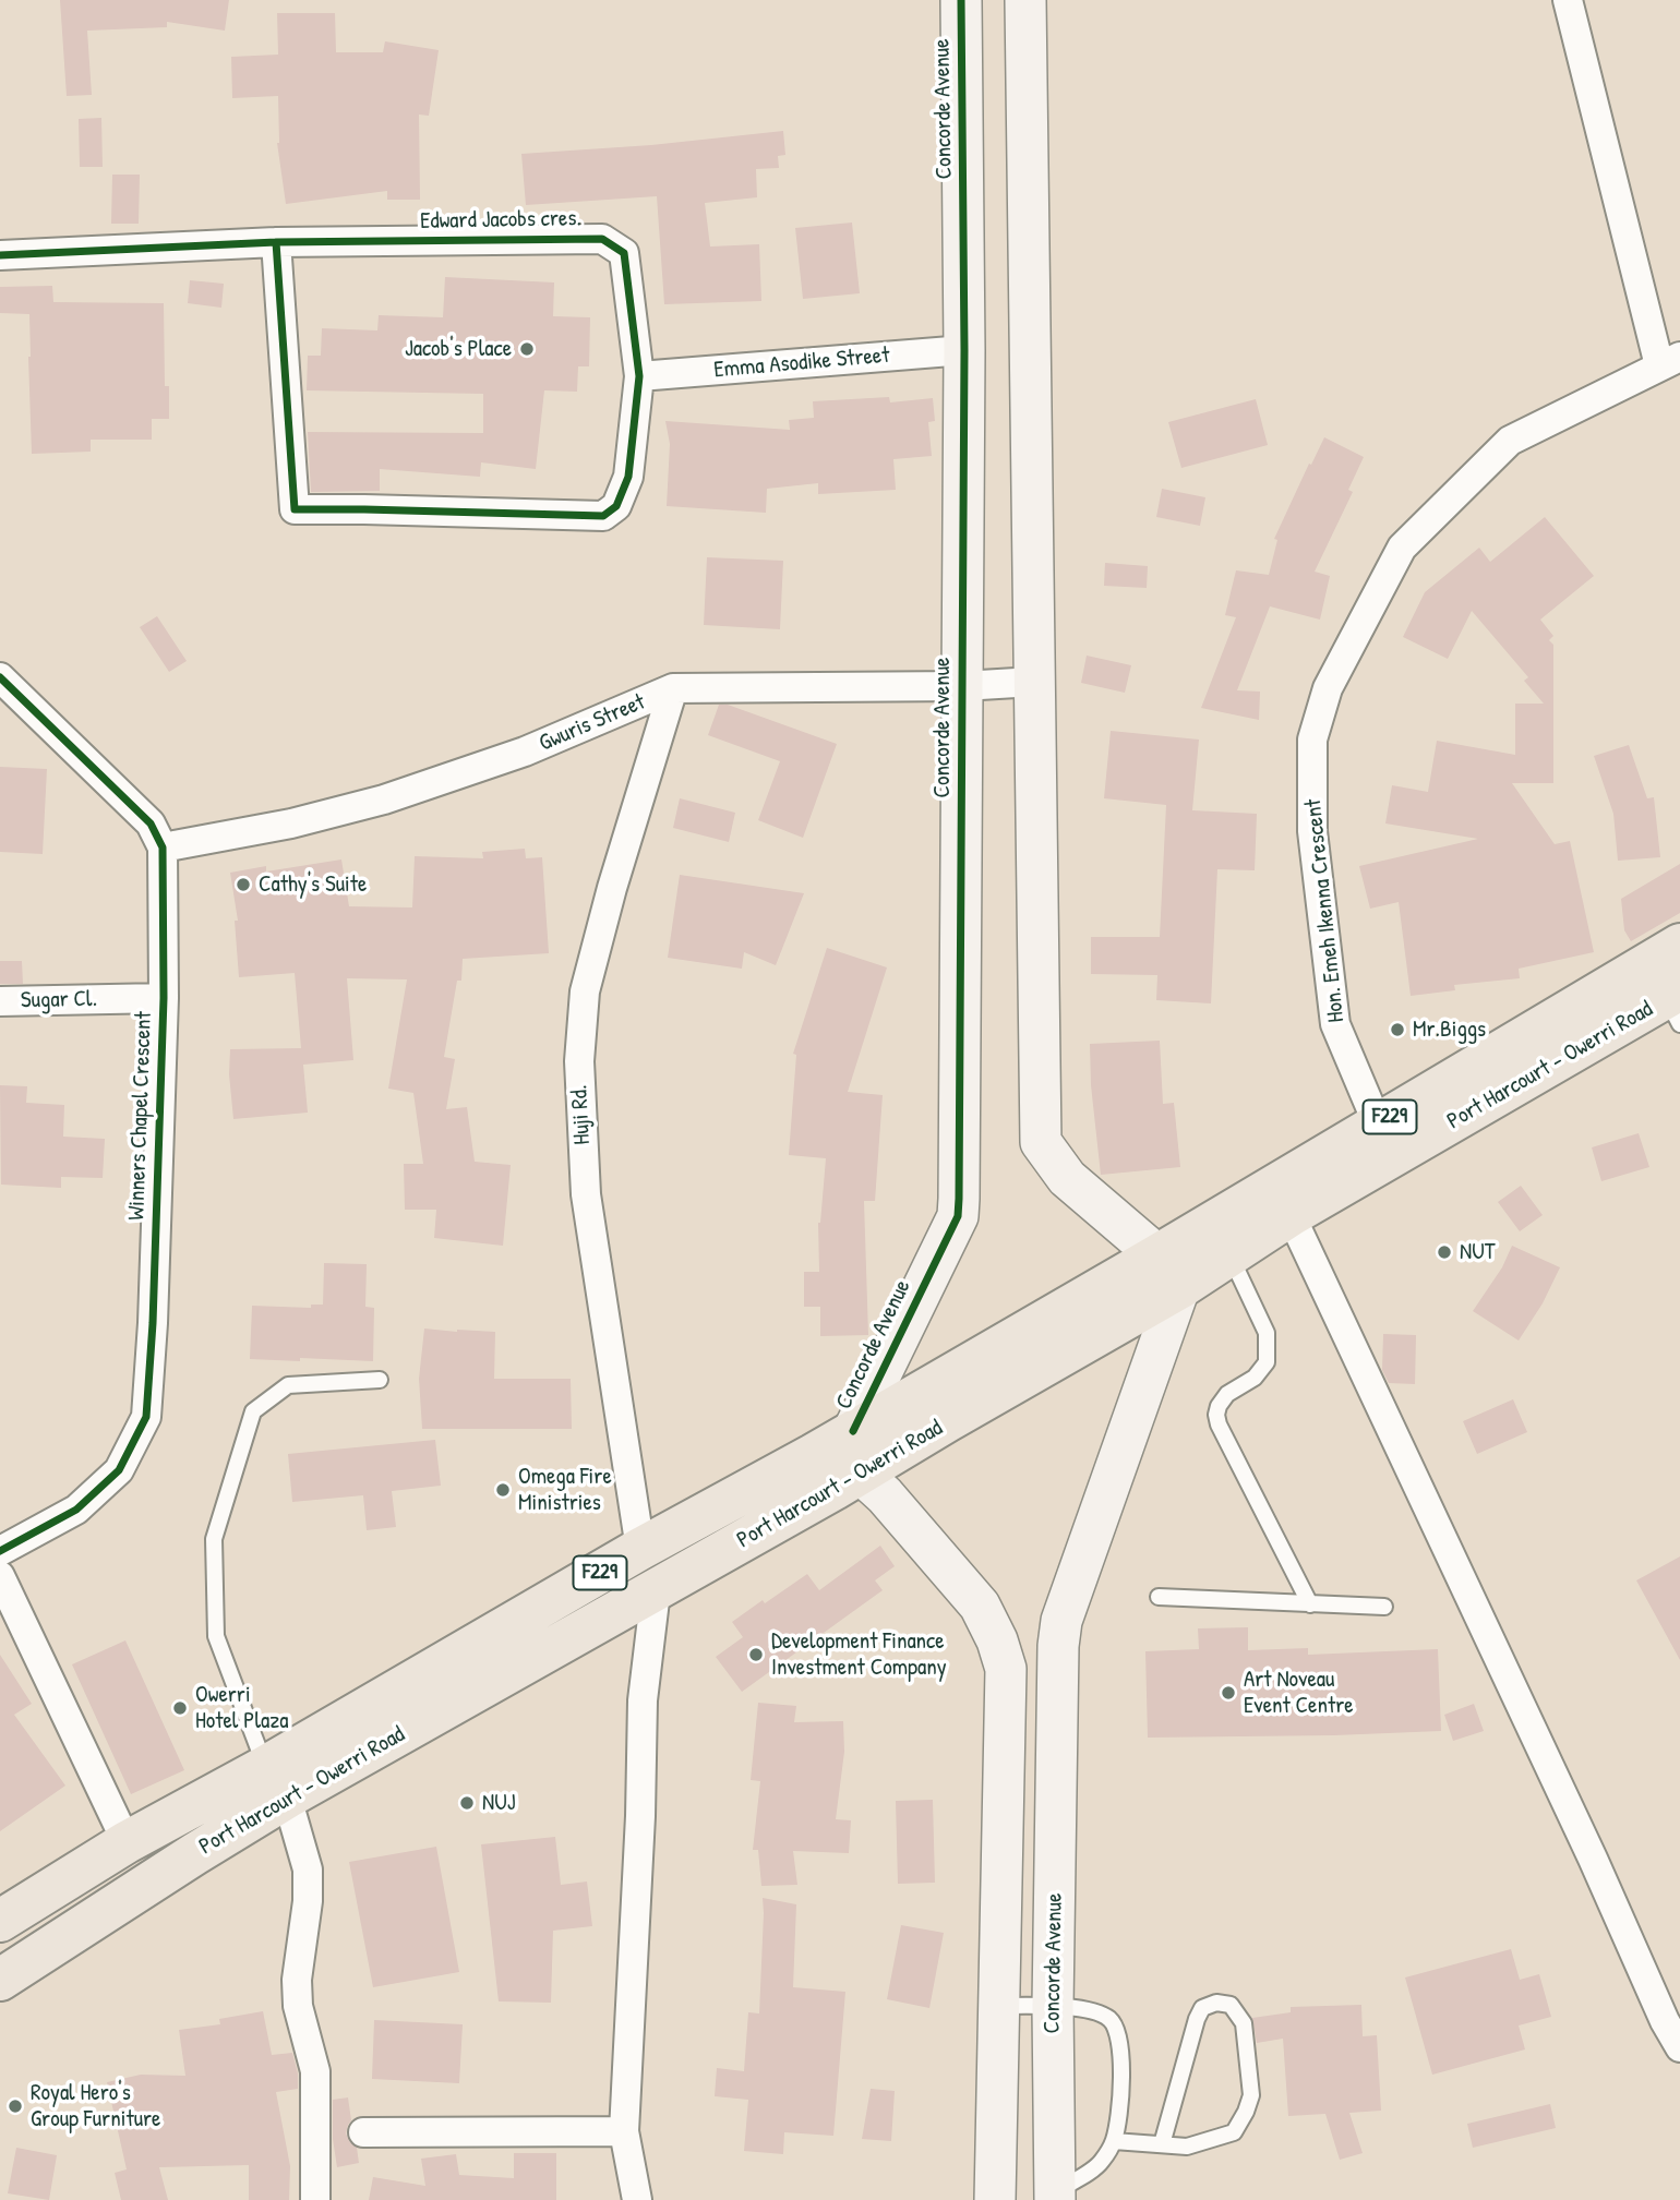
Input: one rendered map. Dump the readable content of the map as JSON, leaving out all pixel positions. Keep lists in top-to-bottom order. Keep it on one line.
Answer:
{"streets":{"main road":["Port Harcourt - Owerri Road","F229"],"street":["Concorde Avenue","Edward Jacobs cres.","Emma Asodike Street","Gwuris Street","Hon. Emeh Ikenna Crescent","Sugar Cl.","Huji Rd.","Winners Chapel Crescent"]},"crossings":[["Concorde Avenue","Emma Asodike Street"],["Concorde Avenue","Gwuris Street"],["Concorde Avenue","Port Harcourt - Owerri Road"],["Edward Jacobs cres.","Emma Asodike Street"],["Gwuris Street","Huji Rd."],["Gwuris Street","Winners Chapel Crescent"],["Hon. Emeh Ikenna Crescent","Port Harcourt - Owerri Road"],["Sugar Cl.","Winners Chapel Crescent"],["Port Harcourt - Owerri Road","Huji Rd."]],"places":["Jacob's Place","Cathy's Suite","Mr.Biggs","NUT","Omega Fire Ministries","Development Finance Investment Company","Art Noveau Event Centre","Owerri Hotel Plaza","NUJ","Royal Hero's Group Furniture"]}
